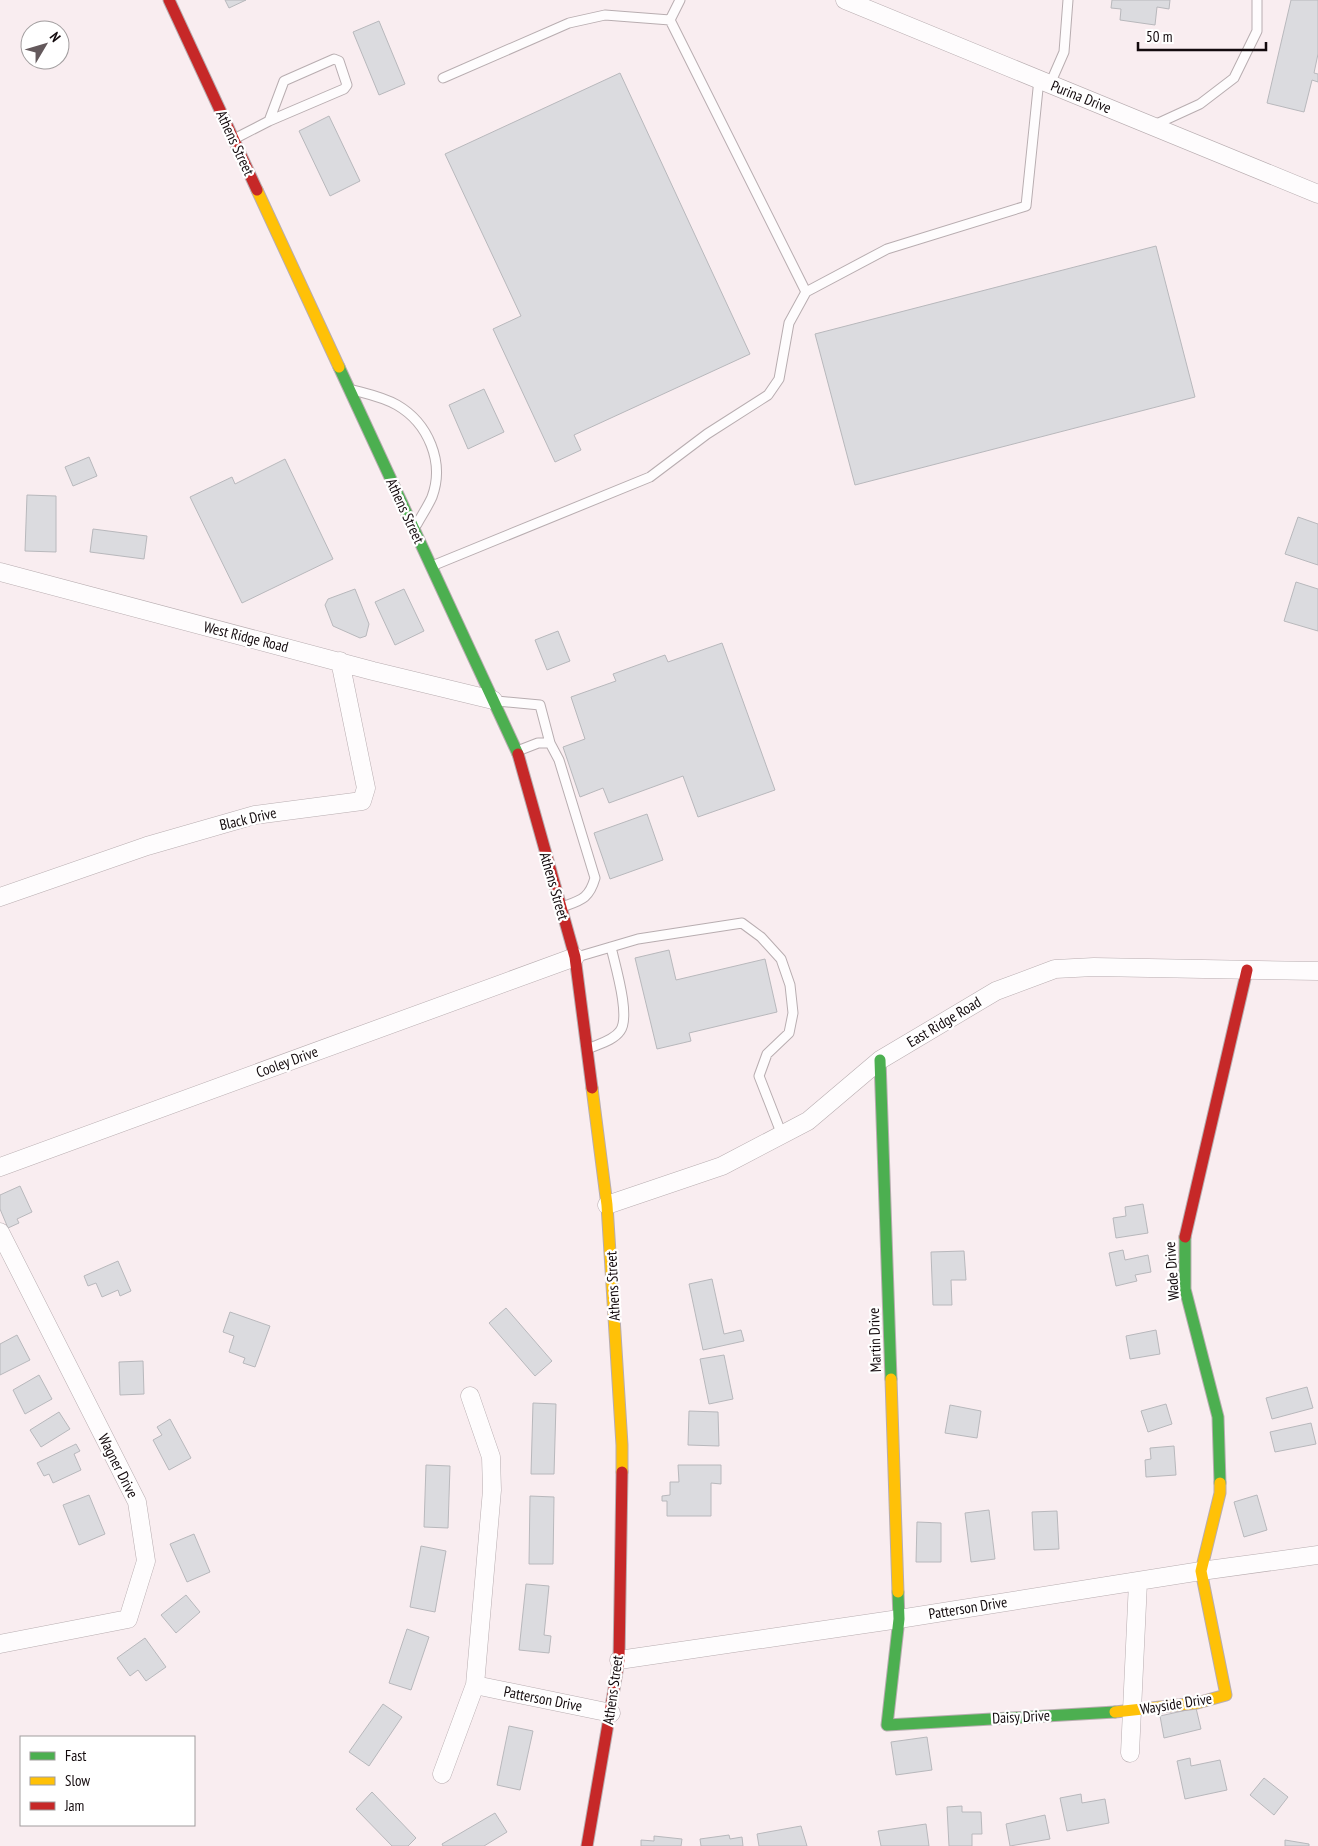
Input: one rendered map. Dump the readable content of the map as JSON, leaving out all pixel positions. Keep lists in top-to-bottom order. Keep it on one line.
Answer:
{"streets":{"street":["Purina Drive","Athens Street","West Ridge Road","Black Drive","East Ridge Road","Cooley Drive","Wade Drive","Martin Drive","Wagner Drive","Patterson Drive","Wayside Drive","Daisy Drive"]},"crossings":[["Athens Street","West Ridge Road"],["Athens Street","East Ridge Road"],["Athens Street","Cooley Drive"],["Athens Street","Patterson Drive"],["West Ridge Road","Black Drive"],["East Ridge Road","Wade Drive"],["East Ridge Road","Martin Drive"],["Wade Drive","Patterson Drive"],["Wade Drive","Wayside Drive"],["Martin Drive","Patterson Drive"],["Martin Drive","Daisy Drive"],["Patterson Drive","Wayside Drive"],["Patterson Drive","Daisy Drive"],["Wayside Drive","Daisy Drive"]],"legend":["Fast","Slow","Jam"],"scale_bar":"50 m","north":"top right"}
